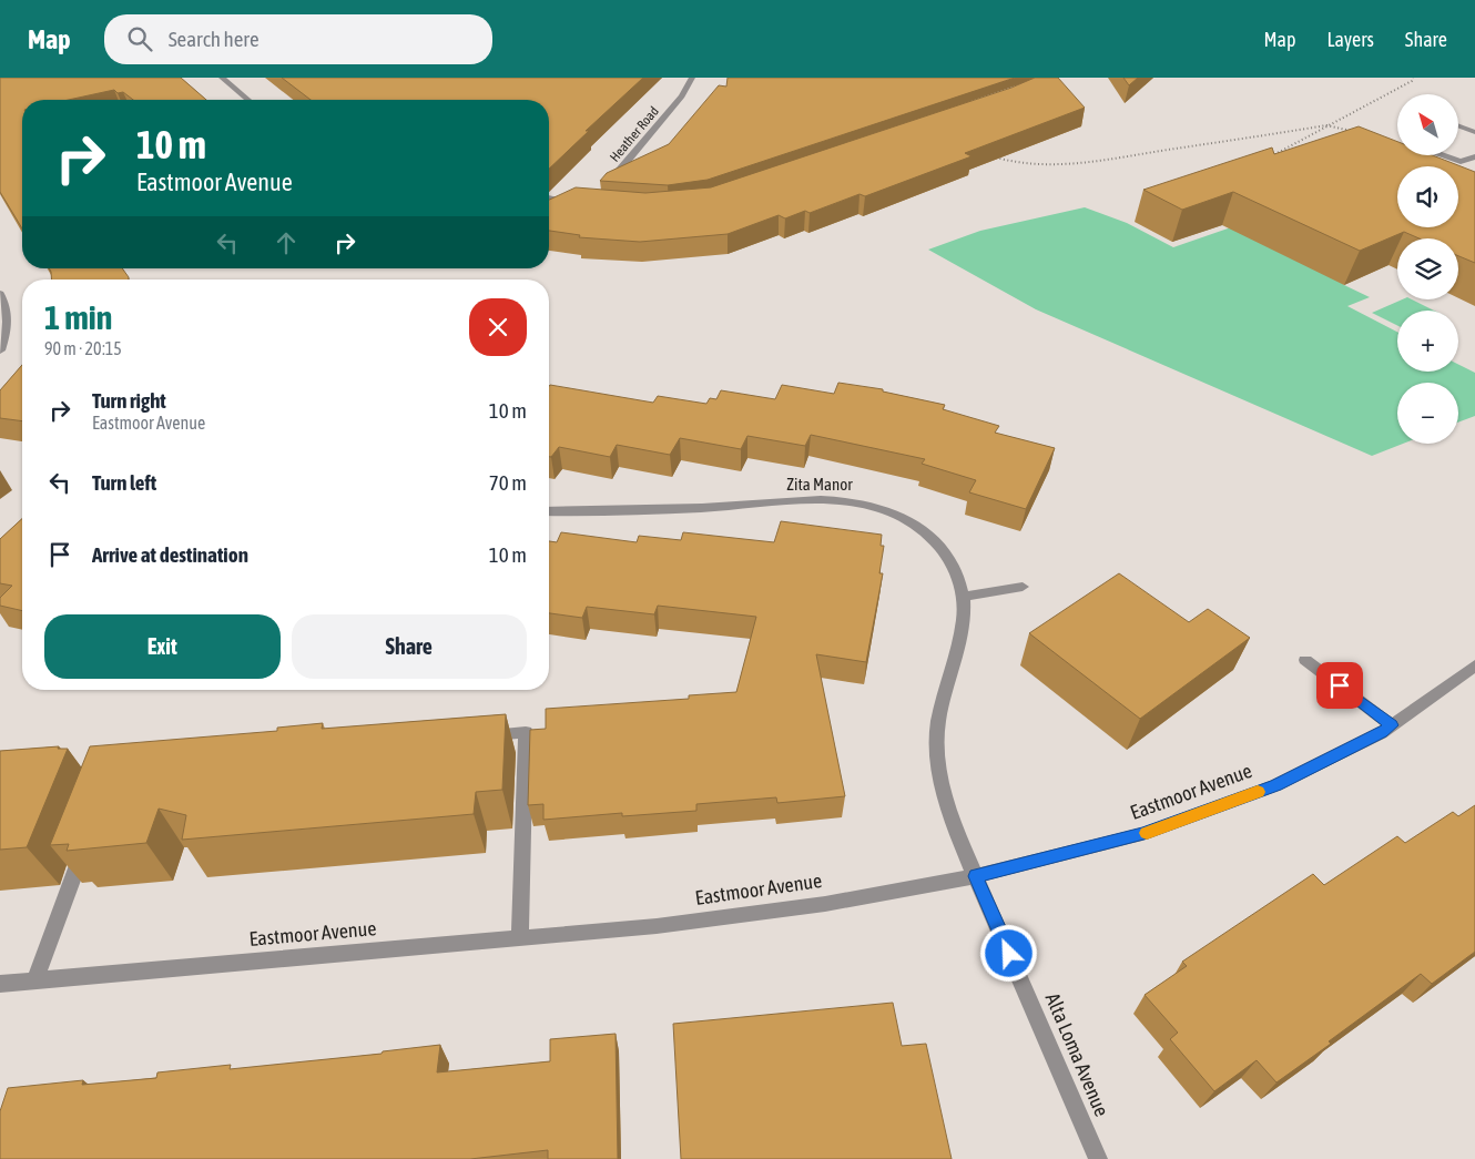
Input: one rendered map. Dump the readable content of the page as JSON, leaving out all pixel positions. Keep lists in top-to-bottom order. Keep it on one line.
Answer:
{"streets":{"street":["Heather Road","Zita Manor","Eastmoor Avenue","Alta Loma Avenue"]},"crossings":[["Zita Manor","Eastmoor Avenue"],["Zita Manor","Alta Loma Avenue"],["Eastmoor Avenue","Alta Loma Avenue"]],"north":"top left","page":{"header":"Map","search":"Search here","nav":["Map","Layers","Share"],"map_buttons":["+","−"],"turn":["10 m","Eastmoor Avenue"],"heading":["1 min","90 m · 20:15"],"list":[{"name":"Turn right","note":"Eastmoor Avenue","value":"10 m"},{"name":"Turn left","value":"70 m"},{"name":"Arrive at destination","value":"10 m"}],"buttons":["Exit","Share"]}}
